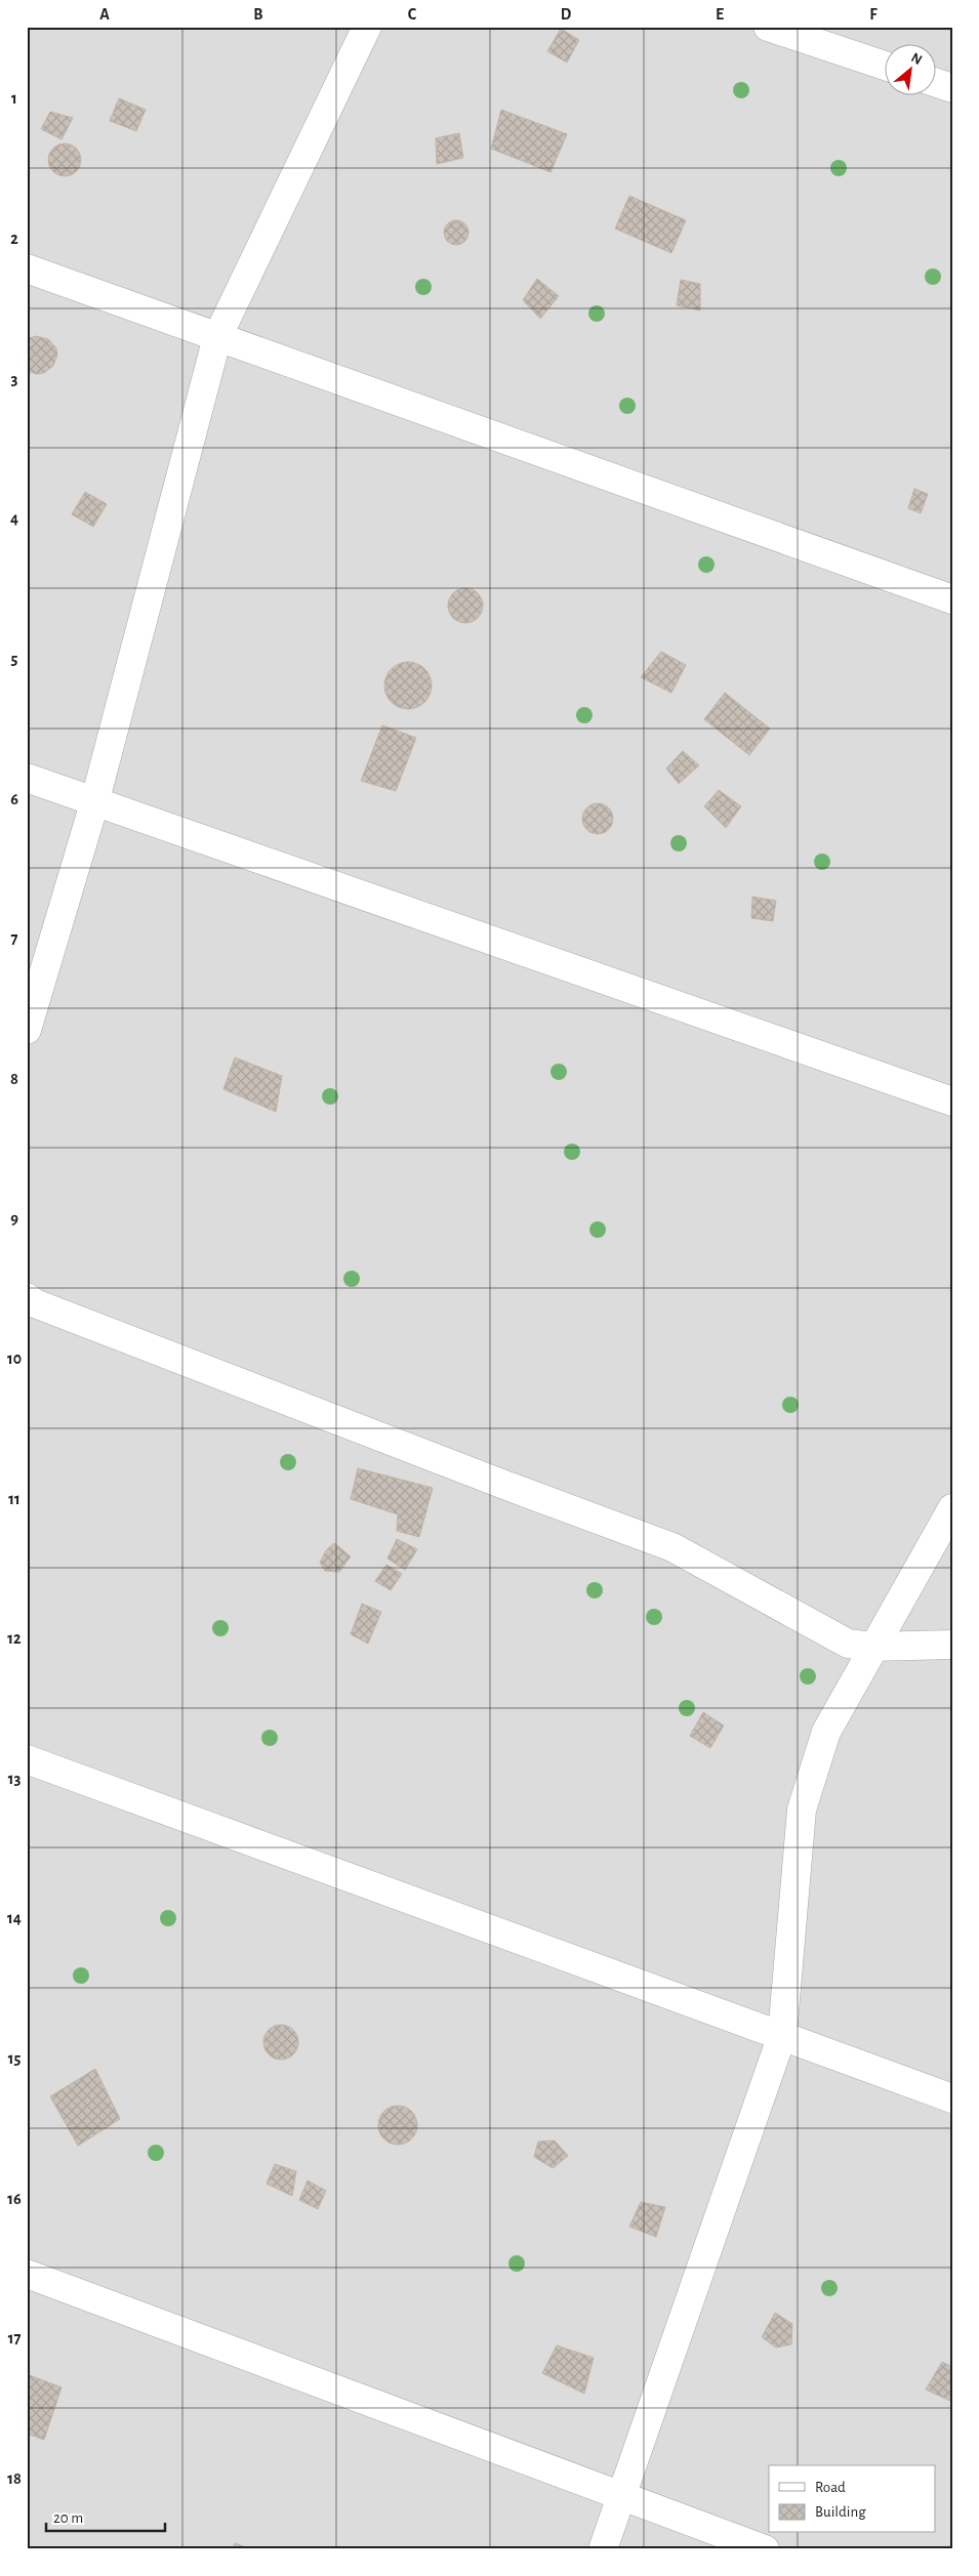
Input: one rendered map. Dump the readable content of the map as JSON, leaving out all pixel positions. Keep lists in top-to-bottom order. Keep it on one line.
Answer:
{"legend":["Road","Building"],"scale_bar":"20 m","north":"top right","grid":{"columns":["A","B","C","D","E","F"],"rows":["1","2","3","4","5","6","7","8","9","10","11","12","13","14","15","16","17","18"]}}
